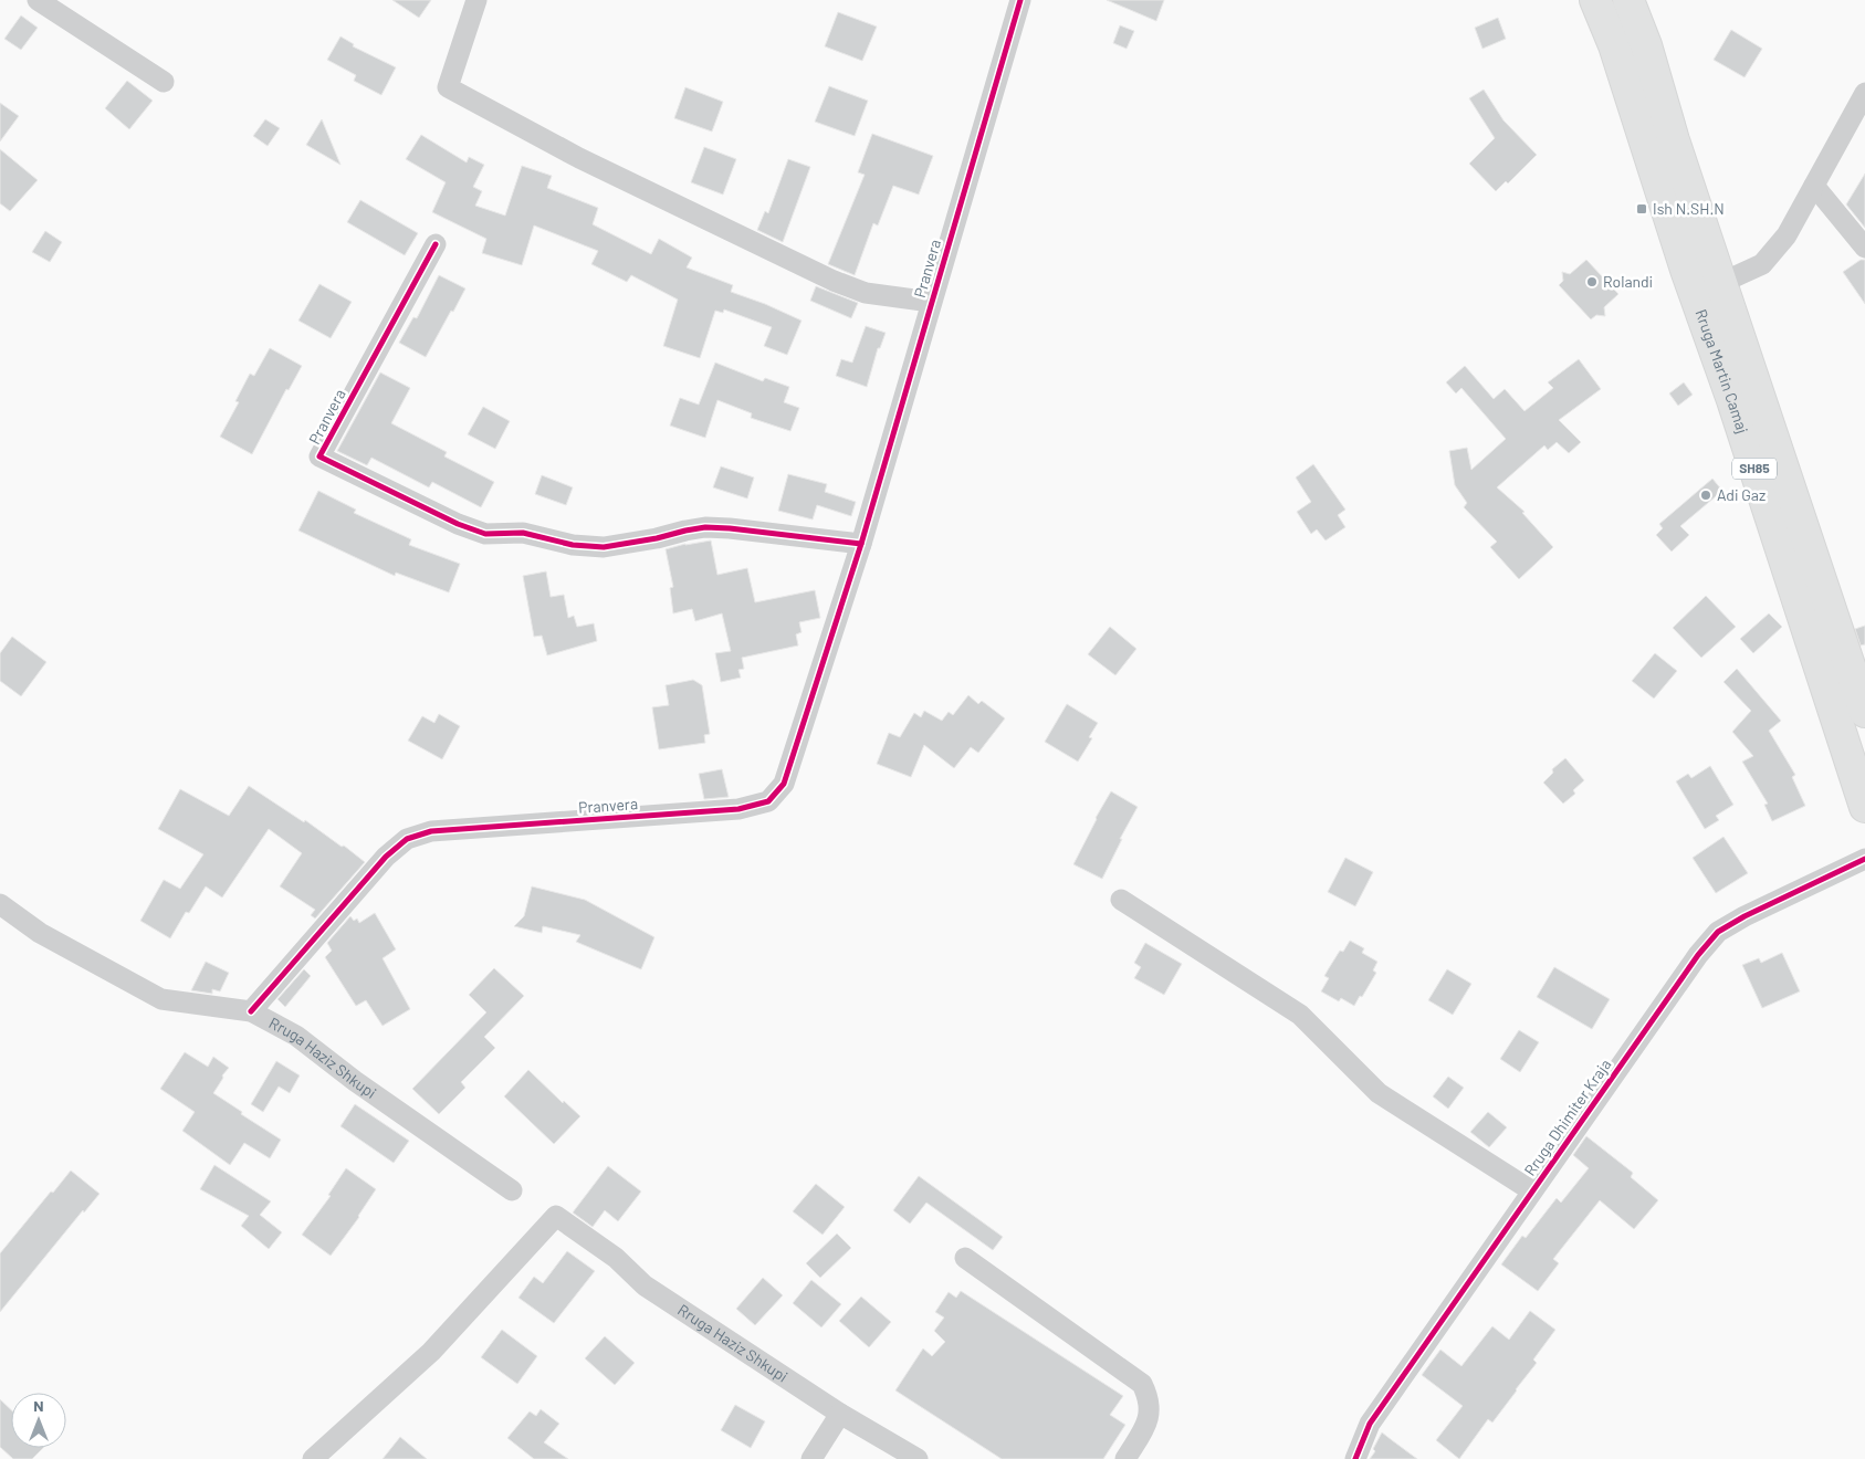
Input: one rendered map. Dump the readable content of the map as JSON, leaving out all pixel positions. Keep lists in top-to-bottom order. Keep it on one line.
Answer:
{"streets":{"highway":["Rruga Martin Camaj","SH85"],"street":["Pranvera","Rruga Haziz Shkupi","Rruga Dhimiter Kraja"]},"crossings":[["Pranvera","Rruga Haziz Shkupi"]],"places":{"transit":["Ish N.SH.N"],"other":["Rolandi","Adi Gaz"]},"north":"top"}
